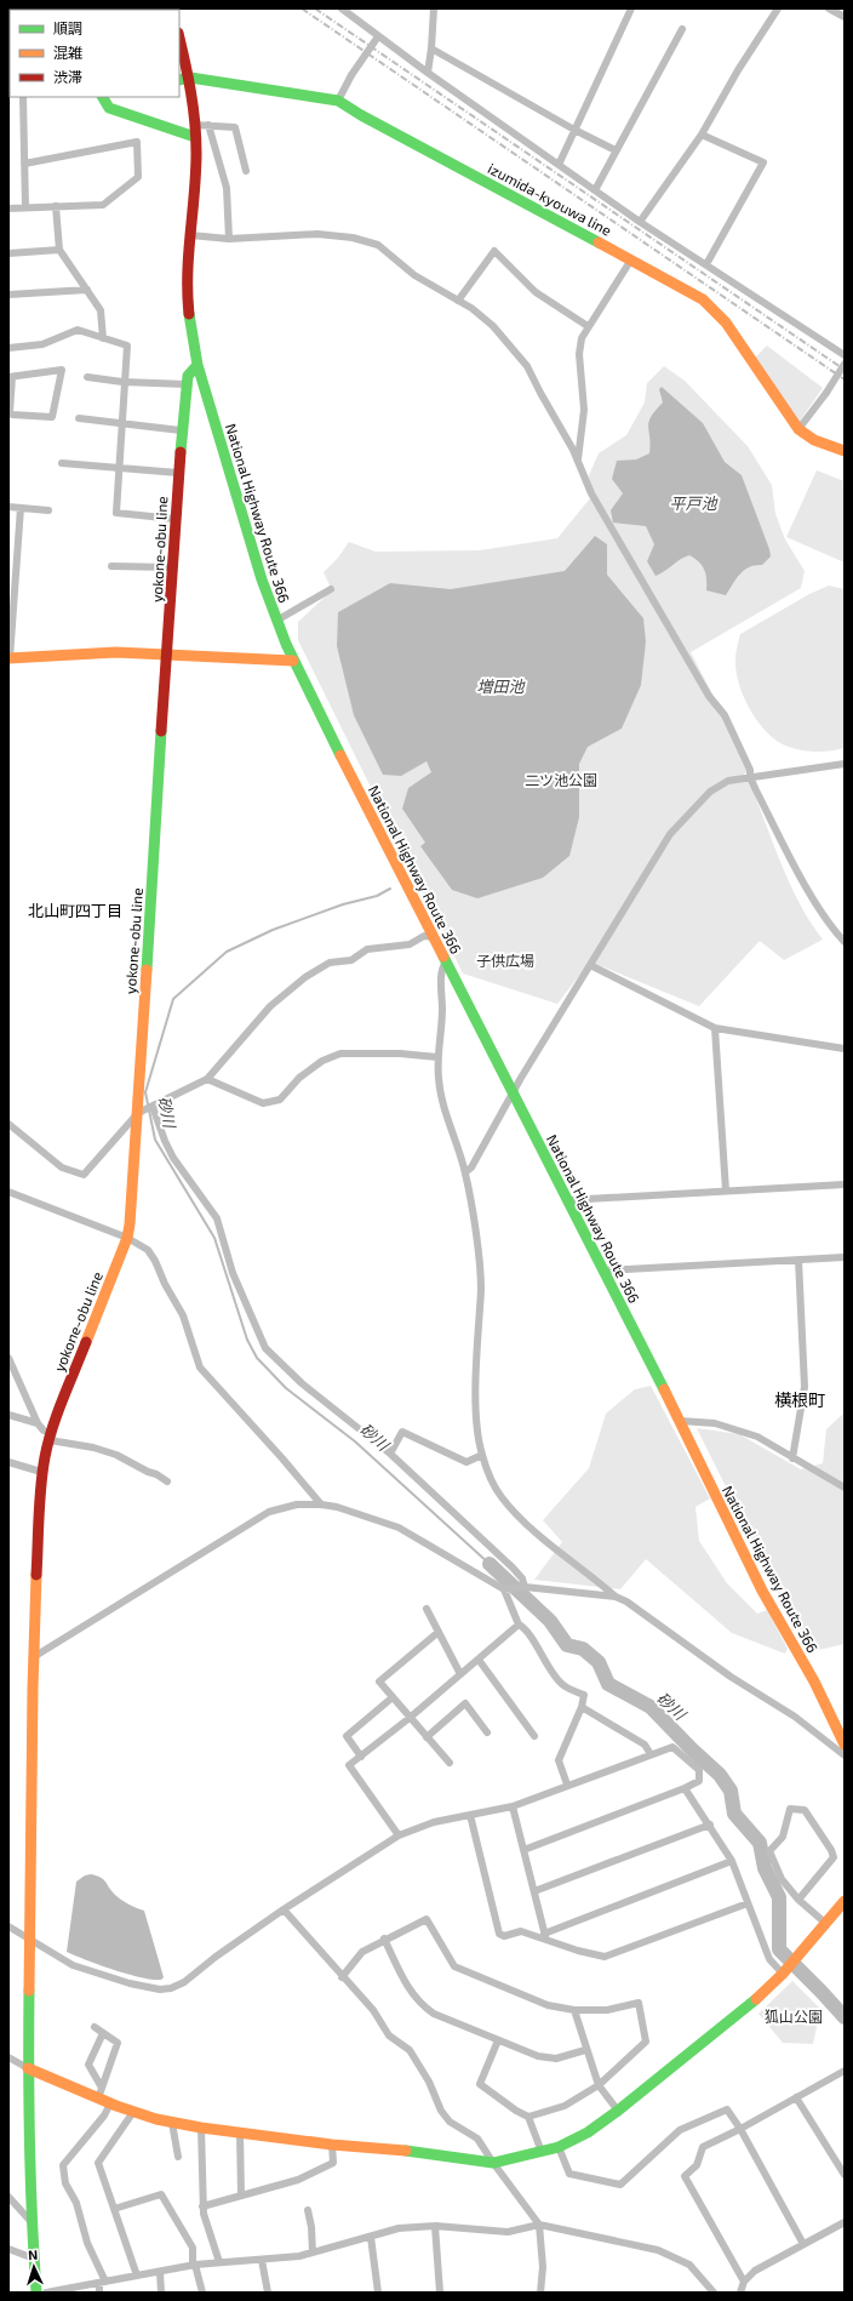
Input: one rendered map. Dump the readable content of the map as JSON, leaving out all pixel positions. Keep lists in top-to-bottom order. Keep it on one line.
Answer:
{"streets":{"main road":["izumida-kyouwa line","National Highway Route 366","yokone-obu line"]},"crossings":[["izumida-kyouwa line","National Highway Route 366"],["National Highway Route 366","yokone-obu line"]],"districts":["北山町四丁目","横根町"],"water":["平戸池","増田池","砂川"],"parks":["二ツ池公園","子供広場","狐山公園"],"legend":["順調","混雑","渋滞"],"north":"top"}
